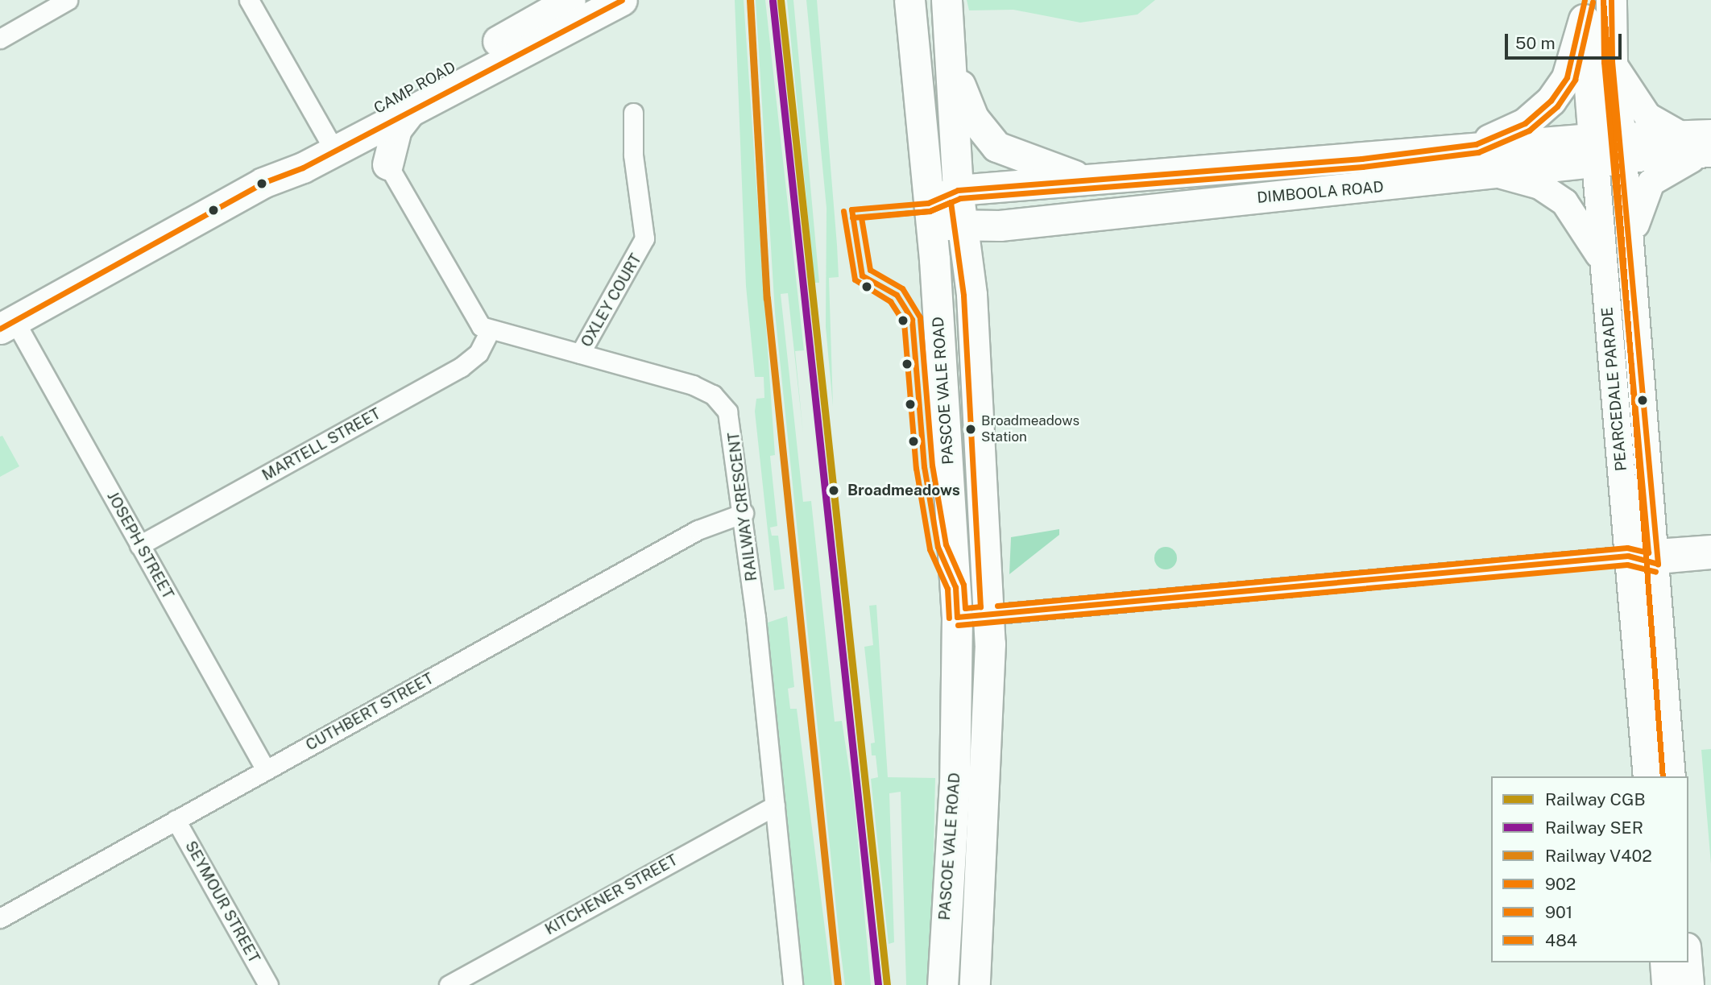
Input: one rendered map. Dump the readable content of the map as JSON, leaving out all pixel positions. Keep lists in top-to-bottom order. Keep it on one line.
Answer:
{"streets":{"main road":["CAMP ROAD","DIMBOOLA ROAD","PEARCEDALE PARADE","PASCOE VALE ROAD"],"street":["OXLEY COURT","MARTELL STREET","RAILWAY CRESCENT","JOSEPH STREET","CUTHBERT STREET","KITCHENER STREET","SEYMOUR STREET"]},"crossings":[["CAMP ROAD","JOSEPH STREET"],["DIMBOOLA ROAD","PEARCEDALE PARADE"],["DIMBOOLA ROAD","PASCOE VALE ROAD"],["OXLEY COURT","RAILWAY CRESCENT"],["MARTELL STREET","RAILWAY CRESCENT"],["MARTELL STREET","JOSEPH STREET"],["RAILWAY CRESCENT","CUTHBERT STREET"],["RAILWAY CRESCENT","KITCHENER STREET"],["JOSEPH STREET","CUTHBERT STREET"],["CUTHBERT STREET","SEYMOUR STREET"]],"places":["Broadmeadows Station","Broadmeadows"],"lines":["rail line CGB","rail line V402","transit line 902","transit line 901","transit line 484","rail line SER"],"legend":["Railway CGB","Railway SER","Railway V402","902","901","484"],"scale_bar":"50 m"}
